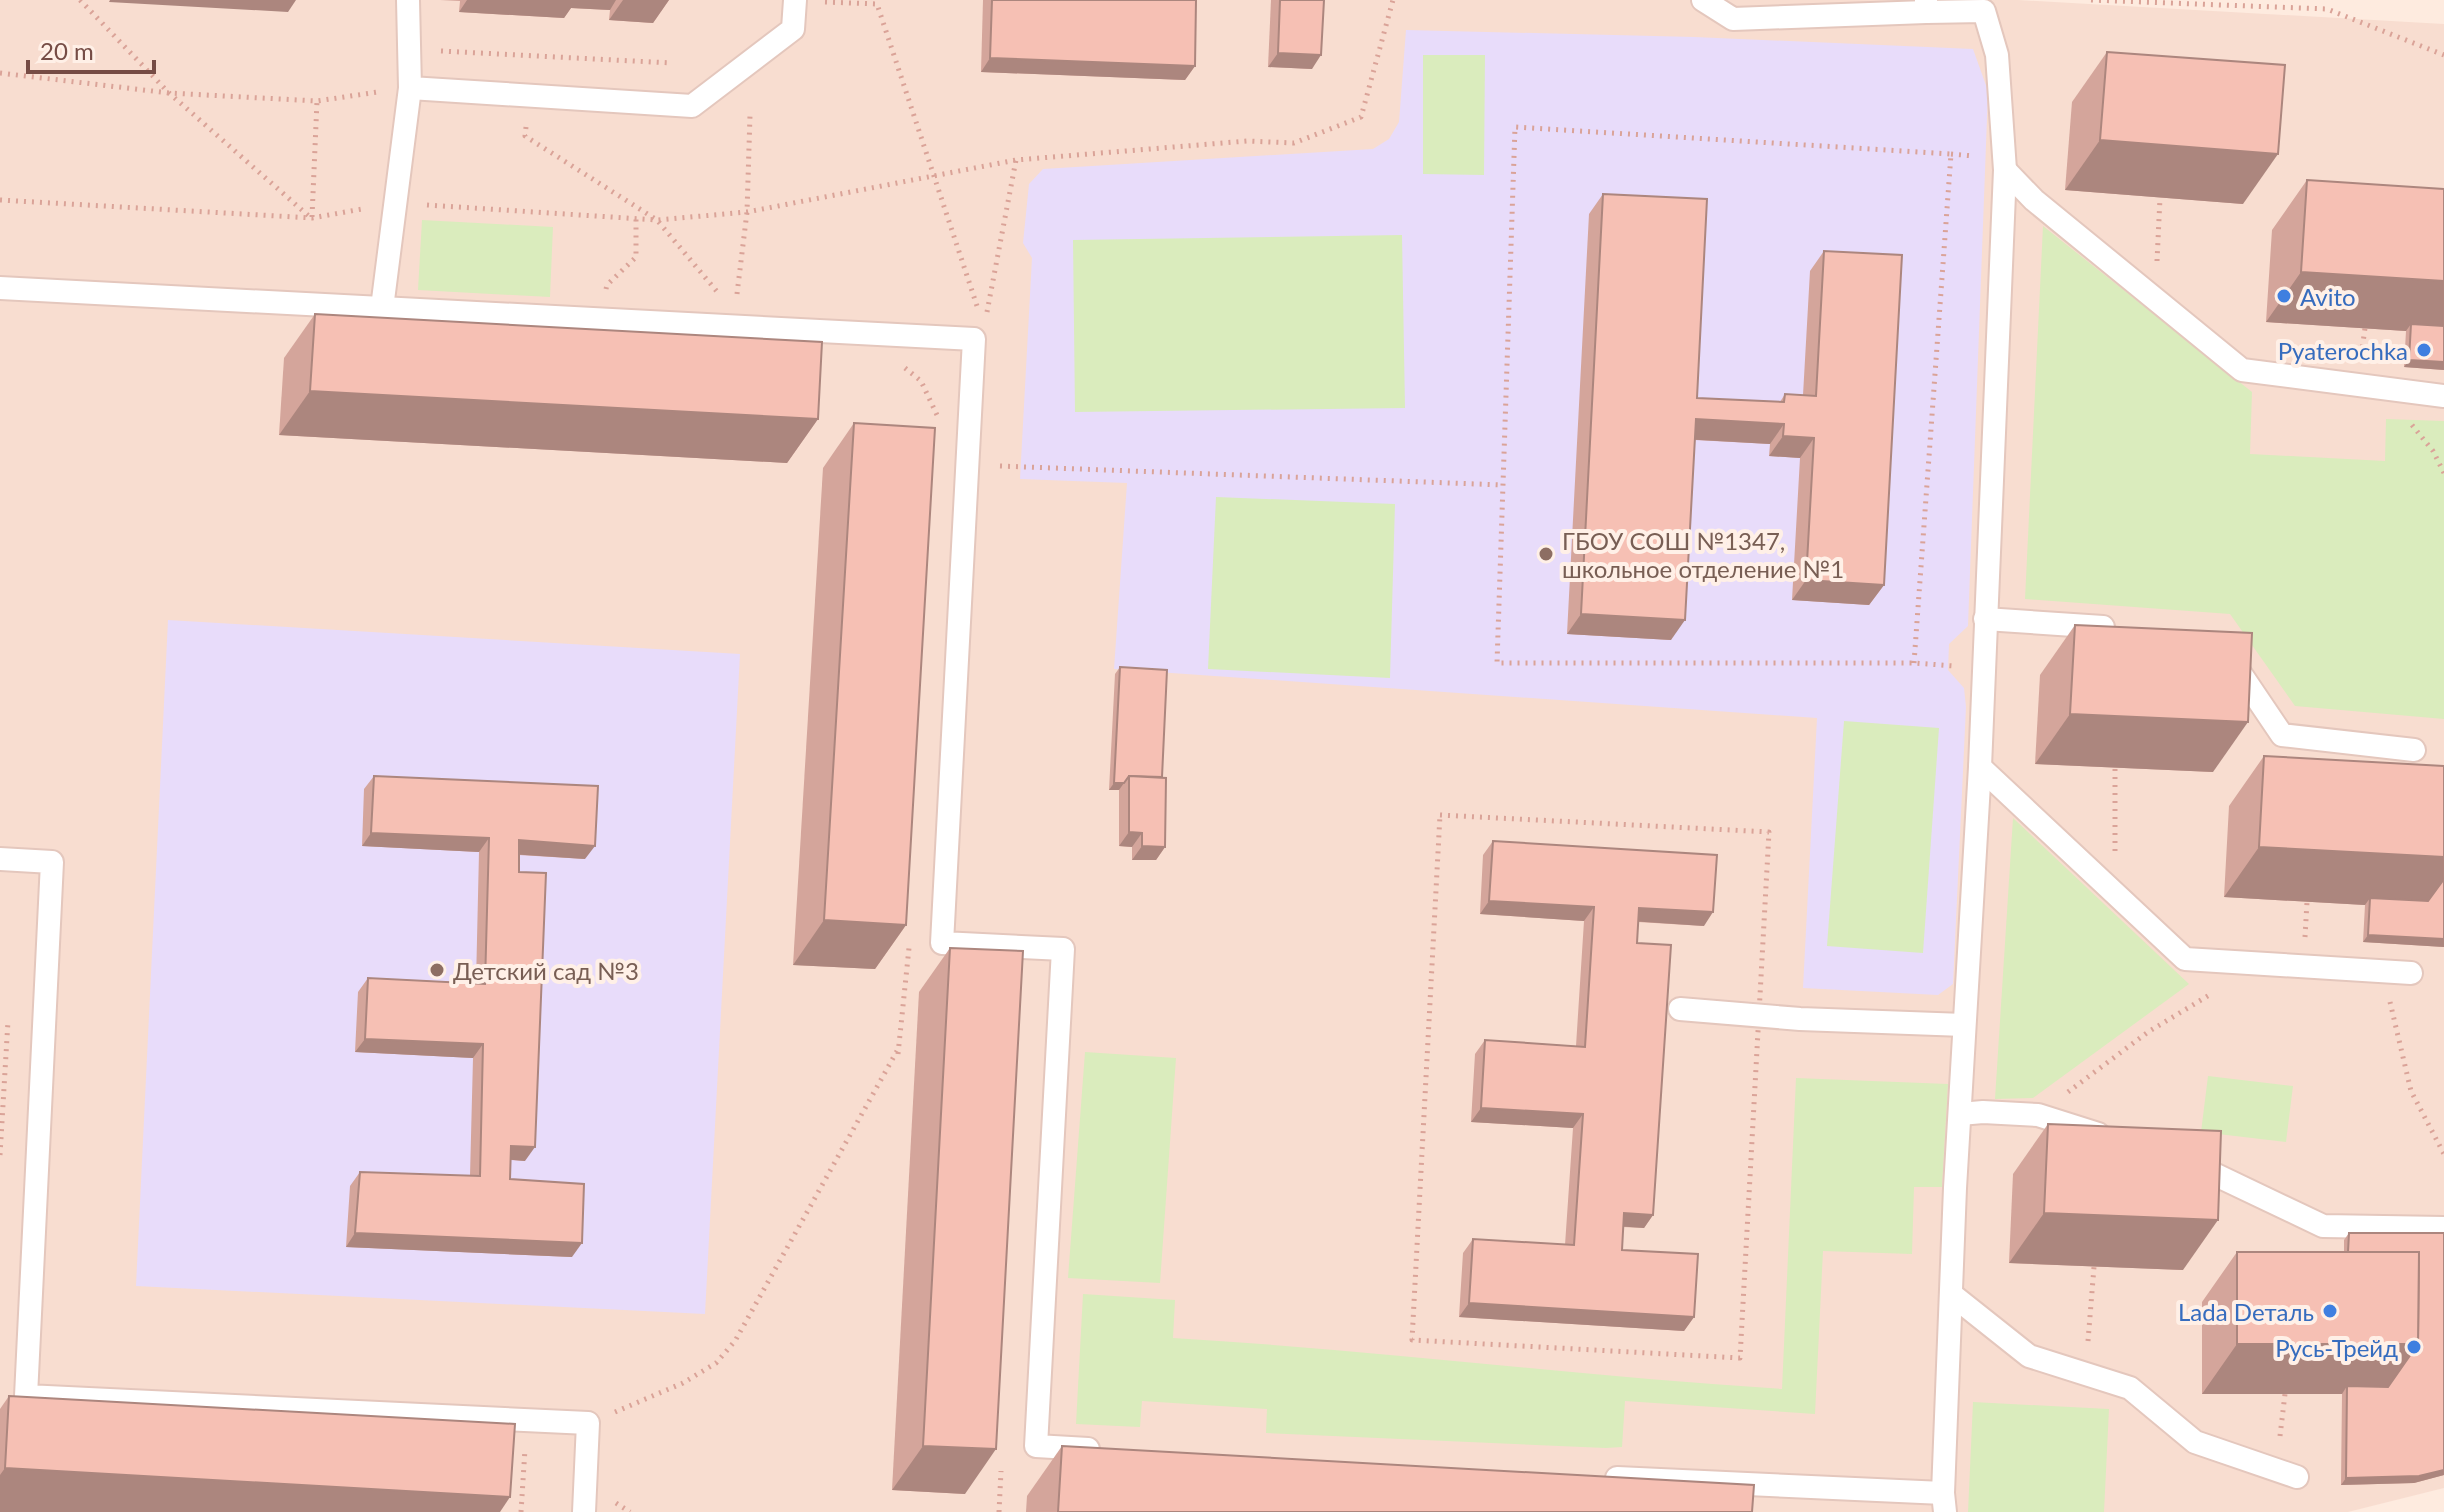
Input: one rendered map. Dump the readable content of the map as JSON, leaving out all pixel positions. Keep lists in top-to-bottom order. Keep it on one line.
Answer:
{"places":["Avito","Pyaterochka","ГБОУ СОШ №1347, школьное отделение №1","Детский сад №3","Lada Dеталь","Русь-Трейд"],"scale_bar":"20 m"}
